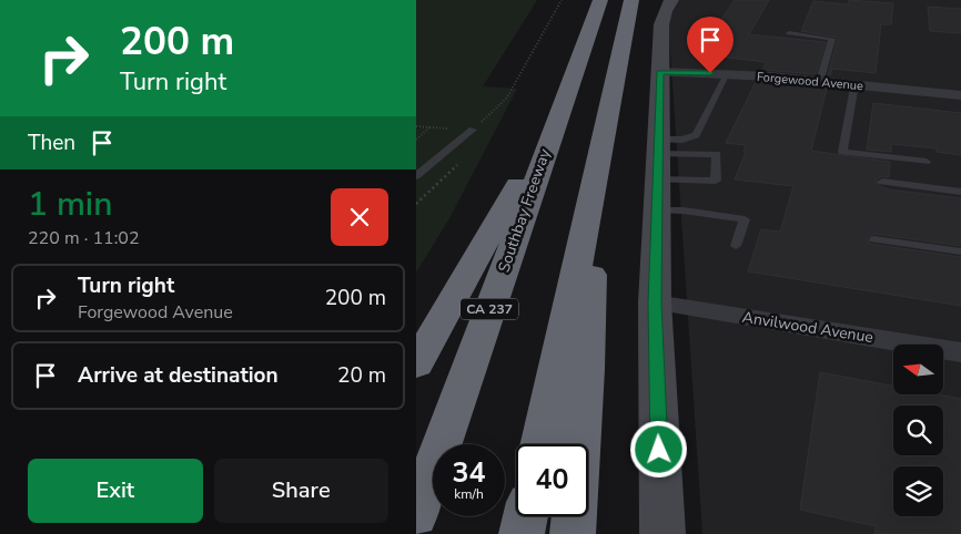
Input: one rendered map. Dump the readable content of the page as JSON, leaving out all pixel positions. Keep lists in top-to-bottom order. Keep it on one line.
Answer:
{"streets":{"highway":["Southbay Freeway","CA 237"],"street":["Forgewood Avenue","Anvilwood Avenue"]},"north":"left","page":{"turn":["200 m","Turn right"],"then":"Then","heading":["1 min","220 m · 11:02"],"list":[{"name":"Turn right","note":"Forgewood Avenue","value":"200 m"},{"name":"Arrive at destination","value":"20 m"}],"speed":"34 km/h","limit":"40","buttons":["Exit","Share"]}}
